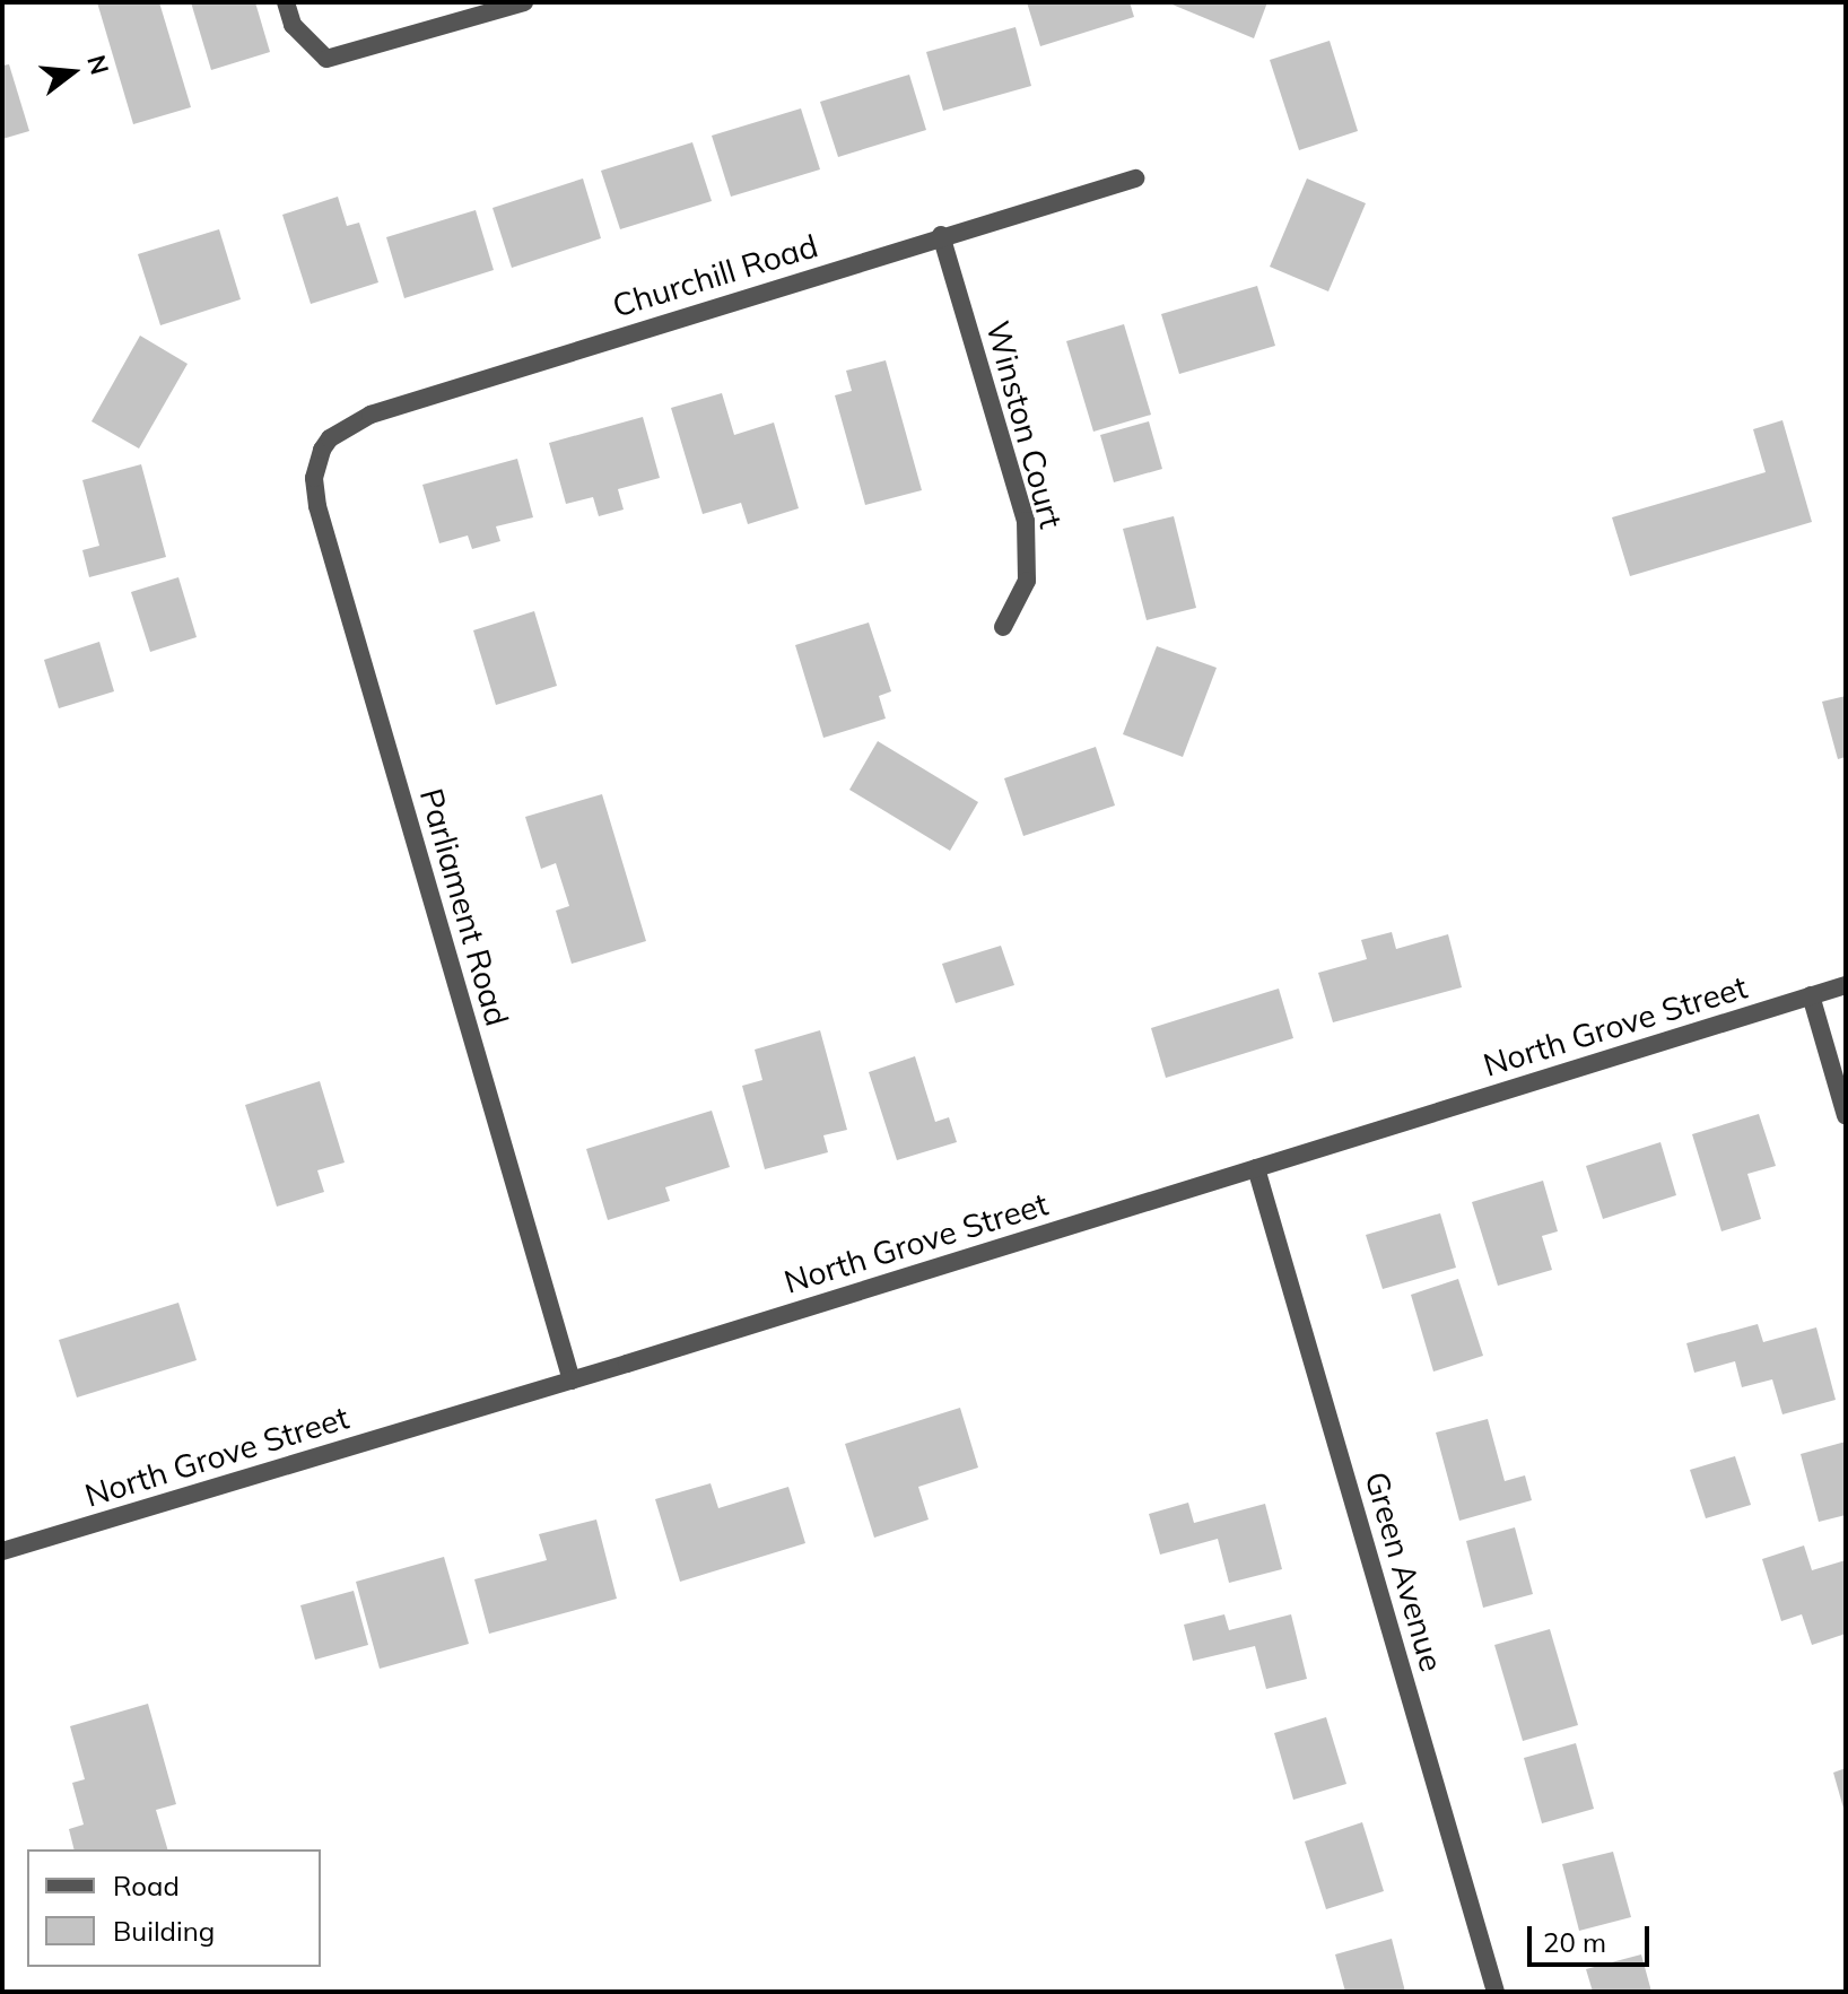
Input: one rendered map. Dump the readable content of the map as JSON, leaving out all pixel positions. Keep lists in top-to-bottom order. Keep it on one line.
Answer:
{"streets":{"street":["Churchill Road","Winston Court","Parliament Road","North Grove Street","Green Avenue"]},"crossings":[["Churchill Road","Winston Court"],["Churchill Road","Parliament Road"],["Parliament Road","North Grove Street"],["North Grove Street","Green Avenue"]],"legend":["Road","Building"],"scale_bar":"20 m","north":"right"}
